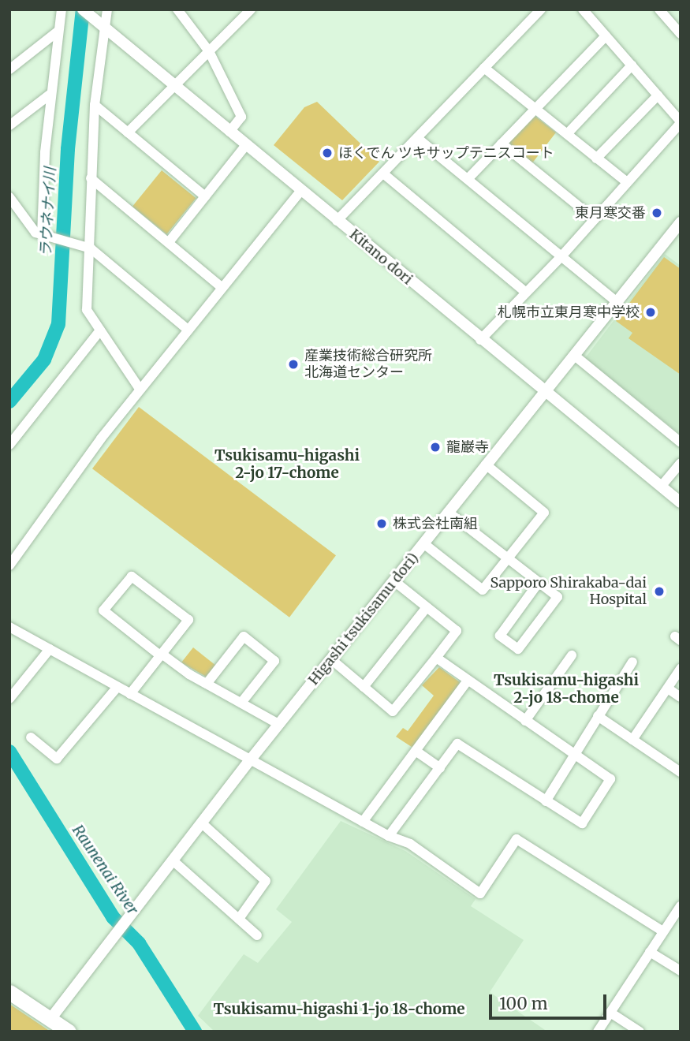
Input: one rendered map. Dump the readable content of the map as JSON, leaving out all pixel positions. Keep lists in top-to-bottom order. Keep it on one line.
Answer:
{"streets":{"street":["Kitano dori","Higashi tsukisamu dori)"]},"crossings":[["Kitano dori","Higashi tsukisamu dori)"]],"districts":["Tsukisamu-higashi 2-jo 17-chome","Tsukisamu-higashi 2-jo 18-chome","Tsukisamu-higashi 1-jo 18-chome"],"water":["ラウネナイ川","Raunenai River"],"places":["ほくでん ツキサップテニスコート","東月寒交番","札幌市立東月寒中学校","産業技術総合研究所 北海道センター","龍巌寺","株式会社南組","Sapporo Shirakaba-dai Hospital"],"scale_bar":"100 m"}
